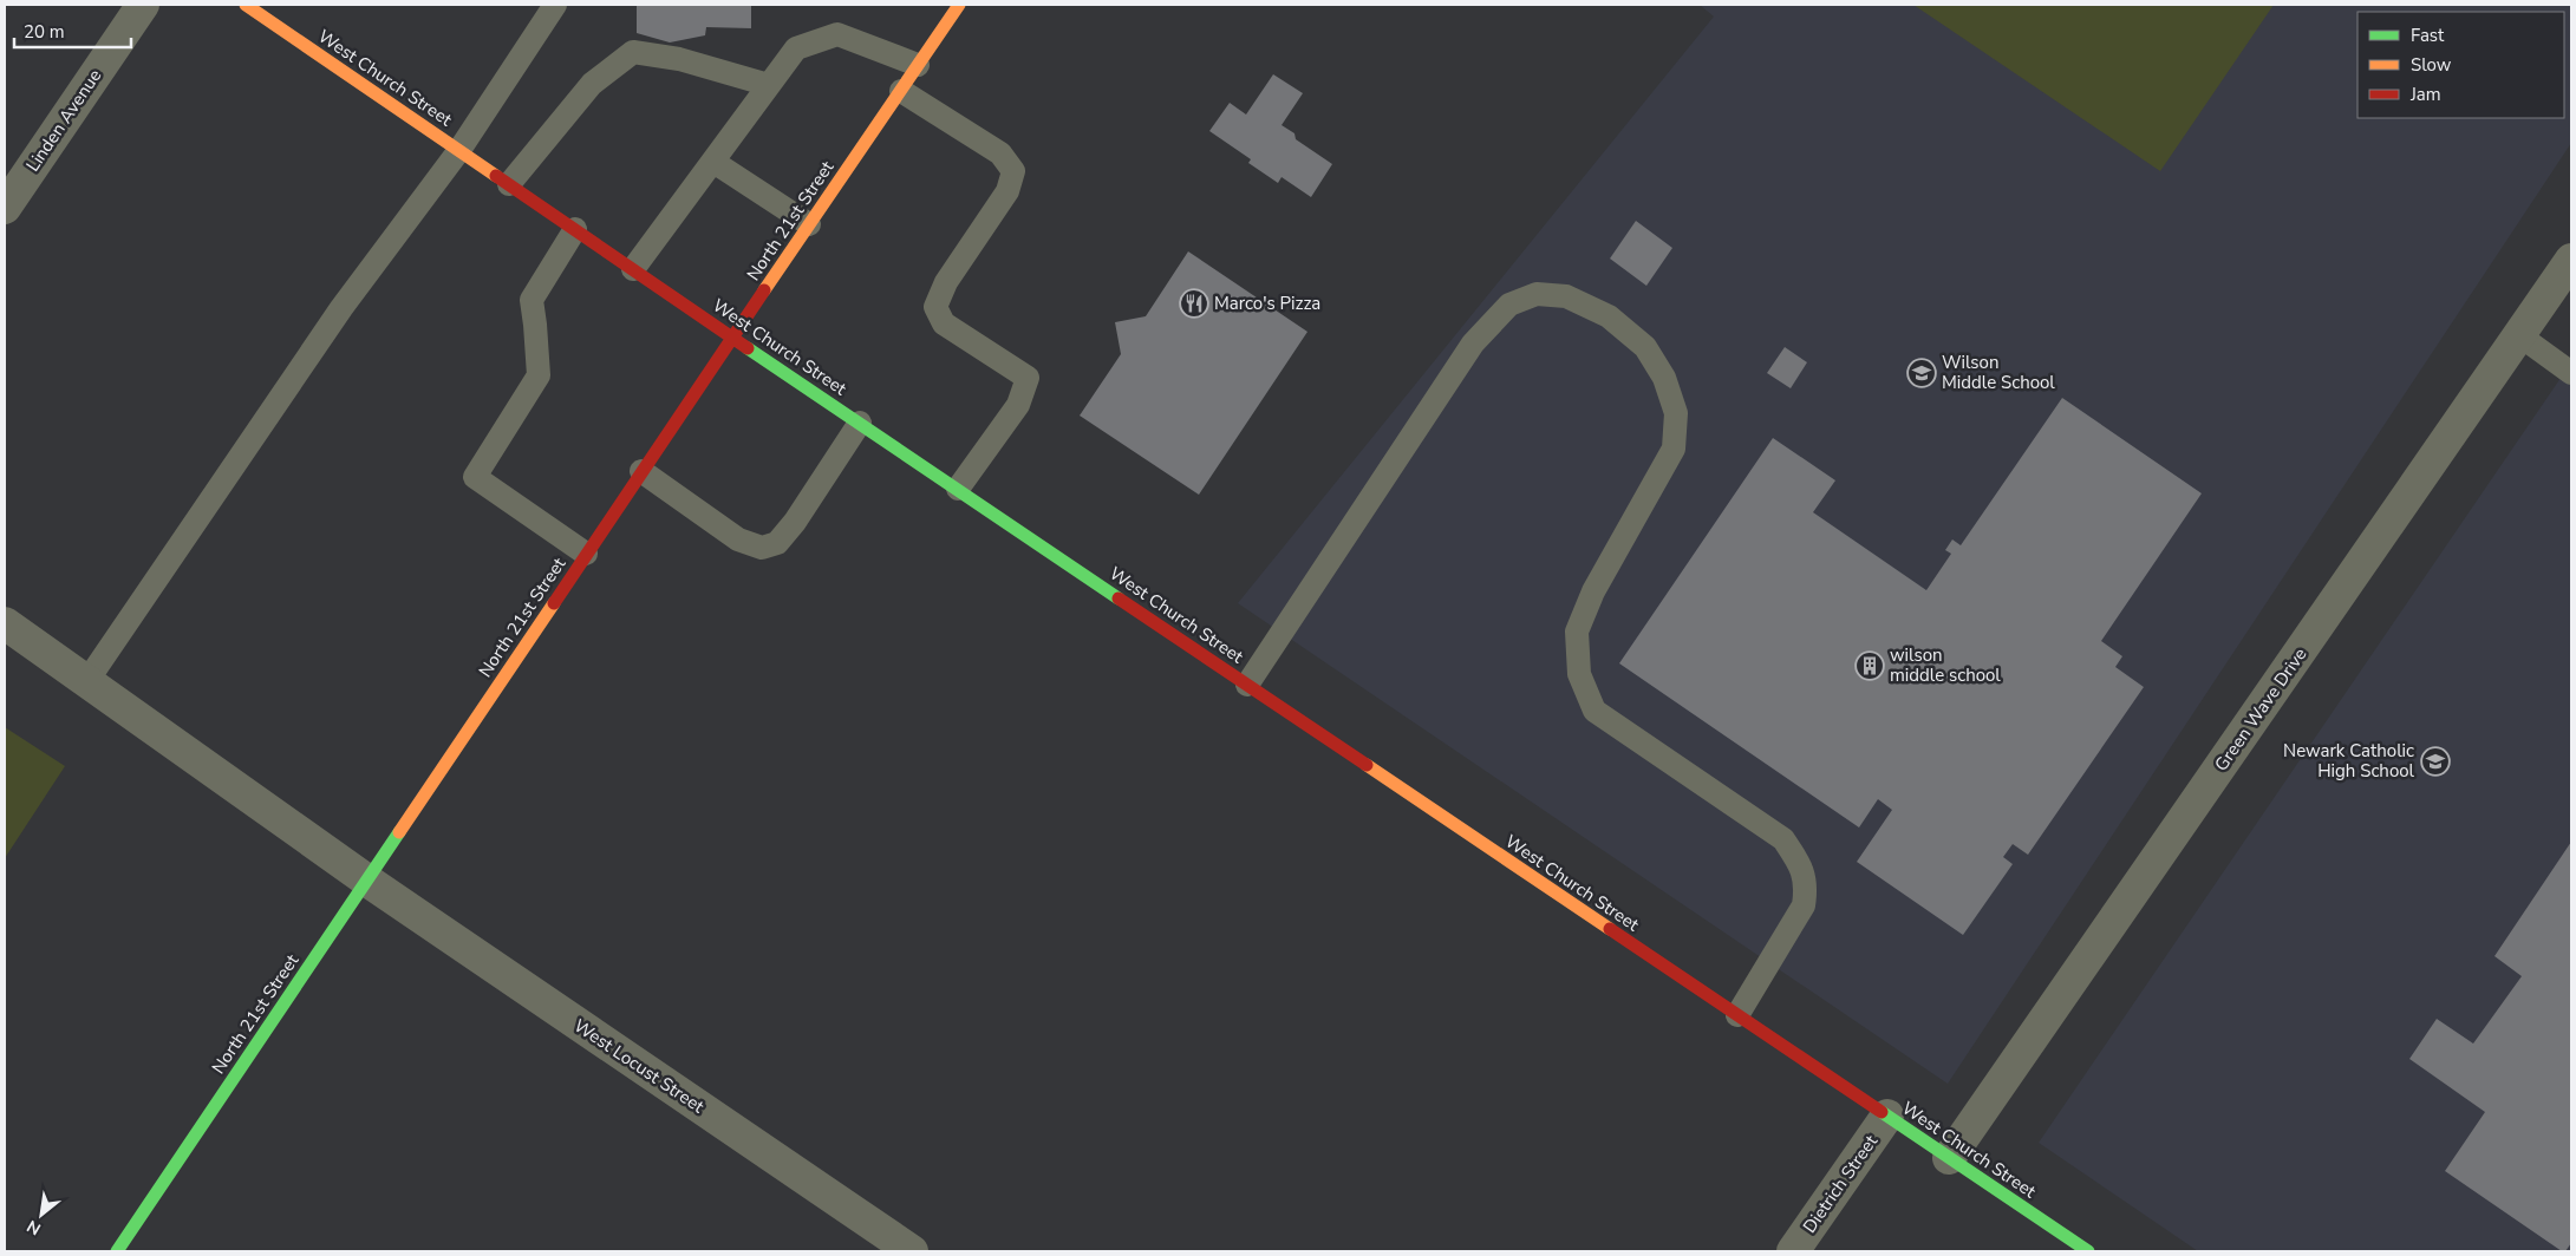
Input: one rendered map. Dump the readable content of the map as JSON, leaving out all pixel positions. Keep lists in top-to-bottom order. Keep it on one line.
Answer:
{"streets":{"street":["West Church Street","Linden Avenue","North 21st Street","Green Wave Drive","West Locust Street","Dietrich Street"]},"crossings":[["West Church Street","North 21st Street"],["West Church Street","Green Wave Drive"],["West Church Street","Dietrich Street"],["North 21st Street","West Locust Street"]],"places":{"restaurant":["Marco's Pizza"],"school or university":["Wilson Middle School","Newark Catholic High School"],"building":["wilson middle school"]},"legend":["Fast","Slow","Jam"],"scale_bar":"20 m","north":"bottom left"}
